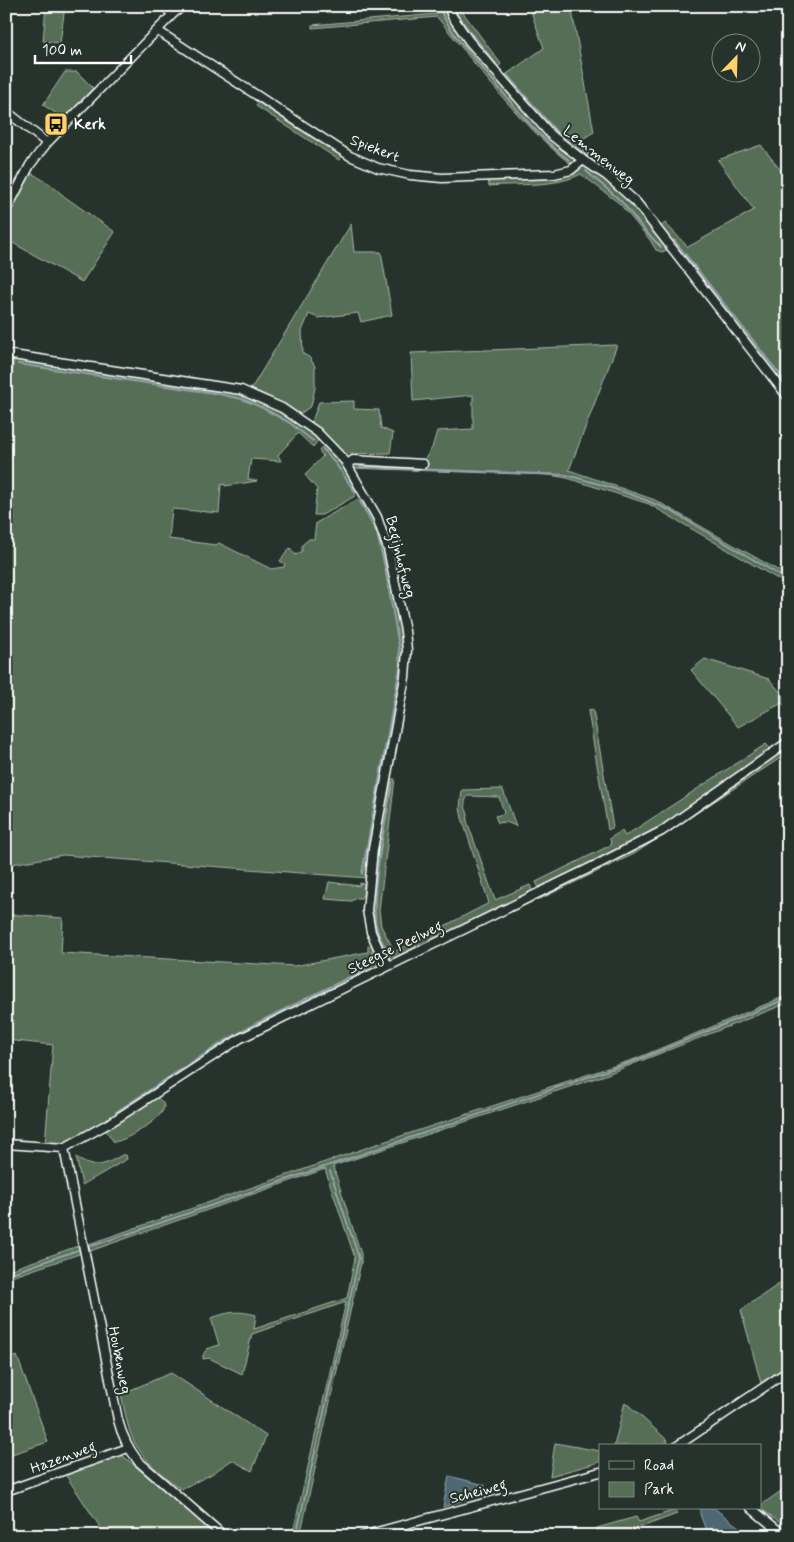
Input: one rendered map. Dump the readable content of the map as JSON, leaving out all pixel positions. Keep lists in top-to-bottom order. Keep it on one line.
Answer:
{"streets":{"street":["Spiekert","Lemmenweg","Begijnhofweg","Steegse Peelweg","Houbenweg","Hazenweg","Scheiweg"]},"crossings":[["Spiekert","Lemmenweg"],["Begijnhofweg","Steegse Peelweg"],["Steegse Peelweg","Houbenweg"],["Houbenweg","Hazenweg"]],"places":{"bus stop":["Kerk"]},"legend":["Road","Park"],"scale_bar":"100 m","north":"top right"}
